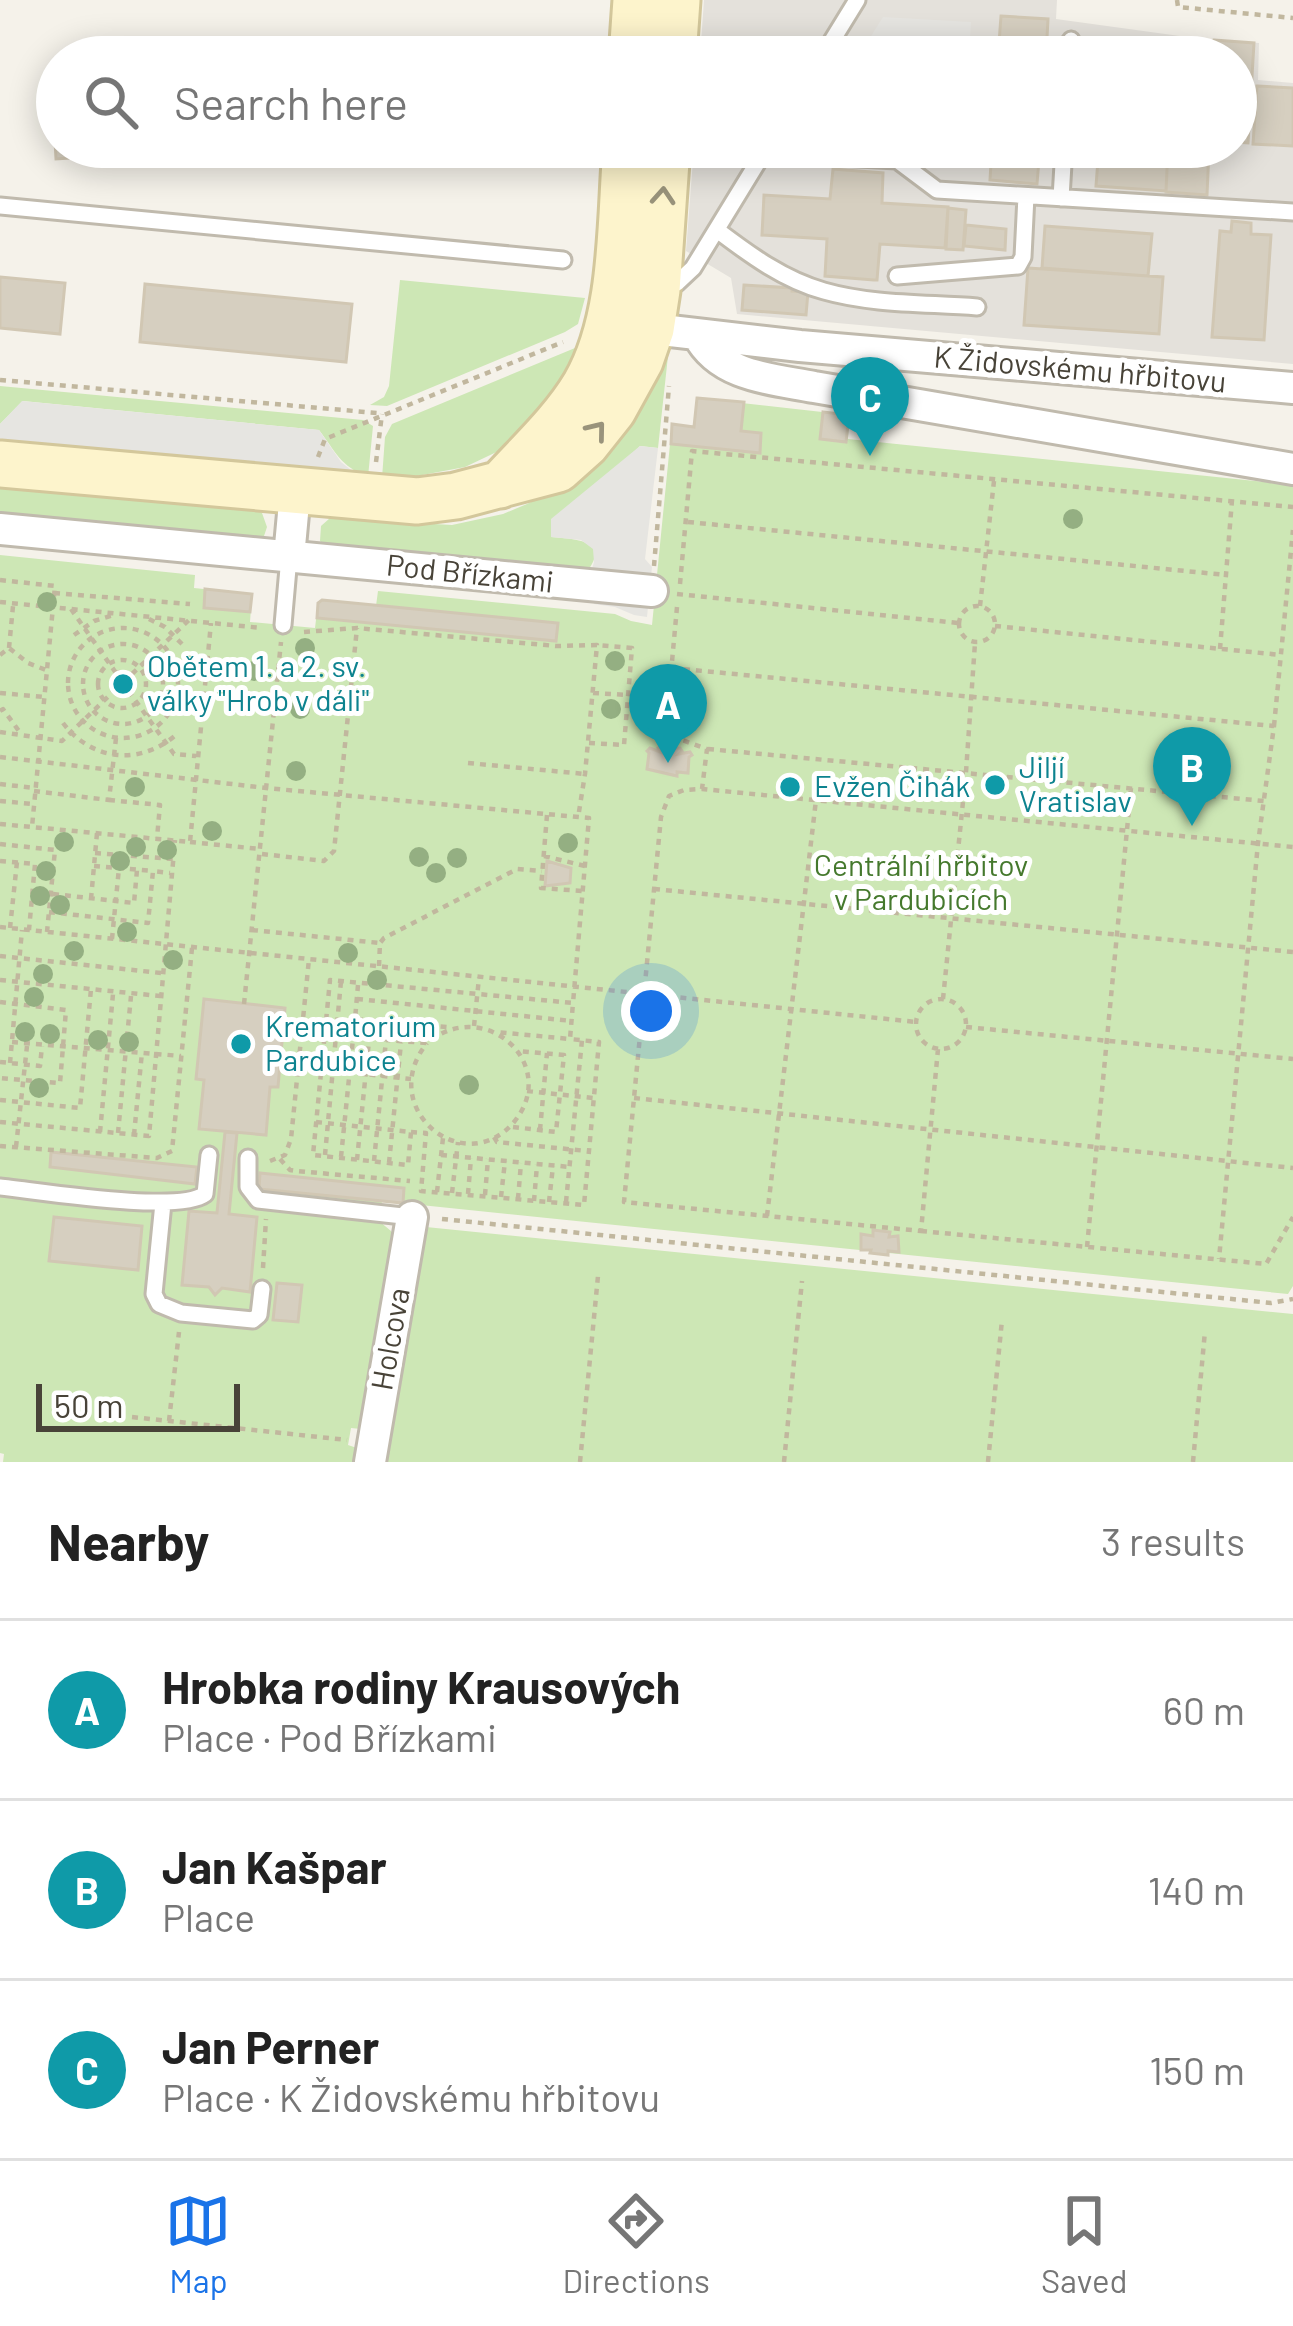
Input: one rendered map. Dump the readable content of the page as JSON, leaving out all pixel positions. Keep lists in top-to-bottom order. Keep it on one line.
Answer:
{"streets":{"street":["K Židovskému hřbitovu","Pod Břízkami","Holcova"]},"parks":["Centrální hřbitov v Pardubicích"],"places":["Obětem 1. a 2. sv. války \"Hrob v dáli\"","Jiljí Vratislav","Evžen Čihák","Krematorium Pardubice"],"scale_bar":"50 m","page":{"search":"Search here","pins":["C","A","B"],"scale":"50 m","heading":["Nearby","3 results"],"list":[{"mark":"A","name":"Hrobka rodiny Krausových","note":"Place · Pod Břízkami","value":"60 m"},{"mark":"B","name":"Jan Kašpar","note":"Place","value":"140 m"},{"mark":"C","name":"Jan Perner","note":"Place · K Židovskému hřbitovu","value":"150 m"}],"nav":["Map","Directions","Saved"]}}
